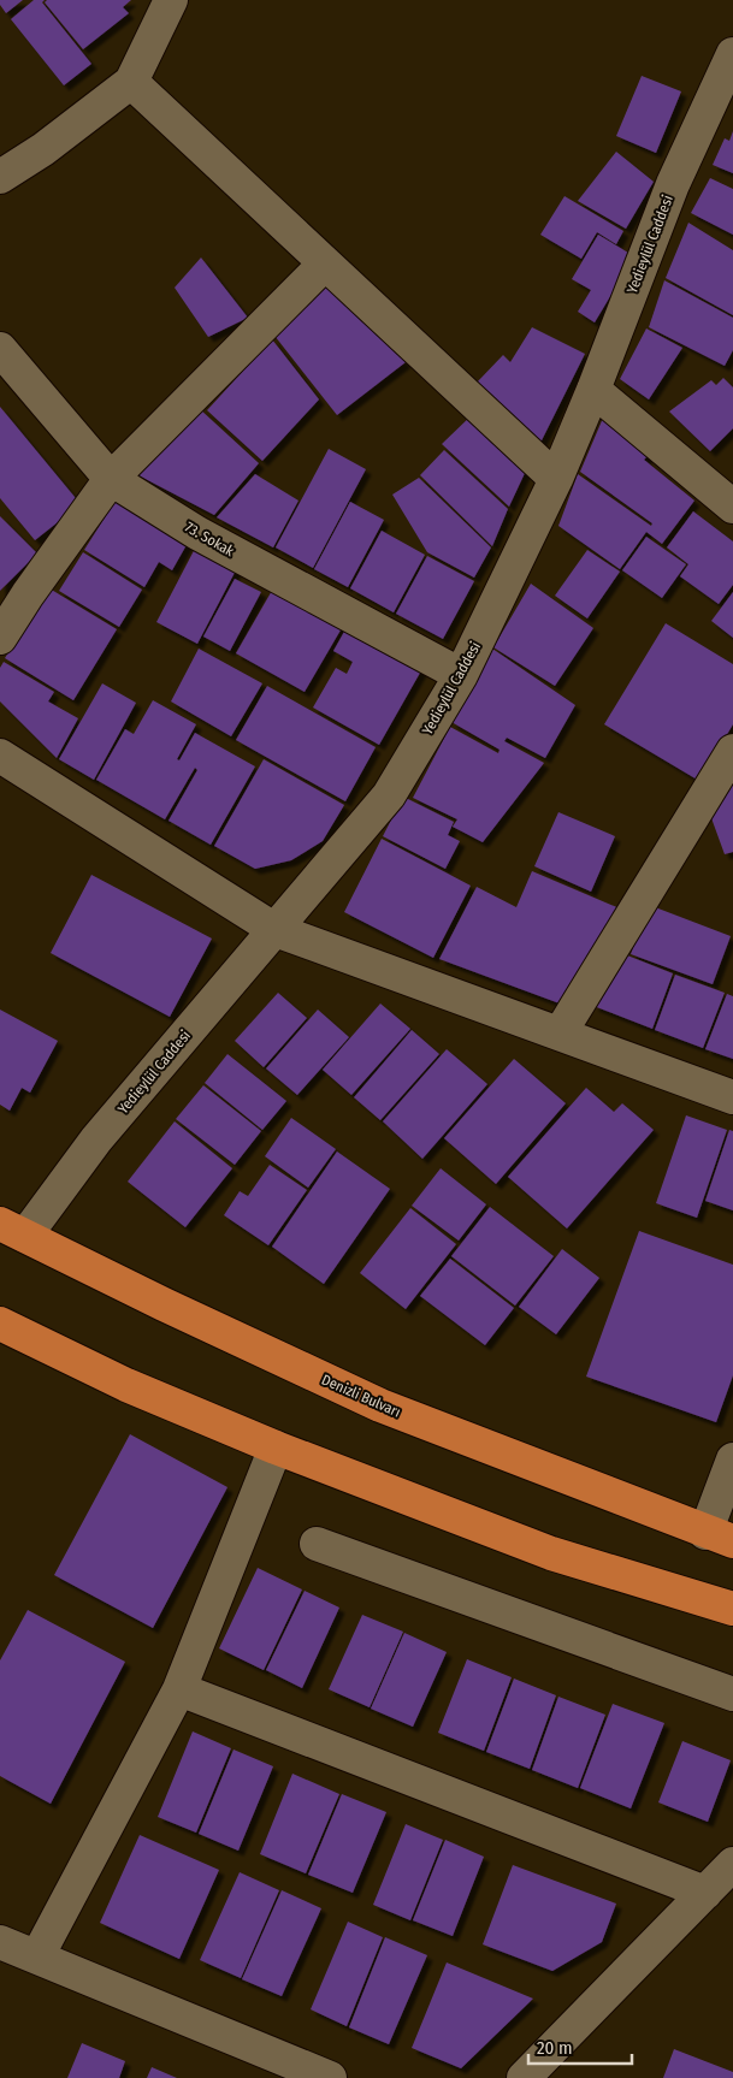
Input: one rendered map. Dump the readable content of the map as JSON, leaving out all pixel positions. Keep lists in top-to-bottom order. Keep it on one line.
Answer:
{"streets":{"highway":["Denizli Bulvarı"],"street":["Yedieylül Caddesi","73. Sokak"]},"crossings":[["Yedieylül Caddesi","73. Sokak"],["Yedieylül Caddesi","Denizli Bulvarı"]],"scale_bar":"20 m"}
